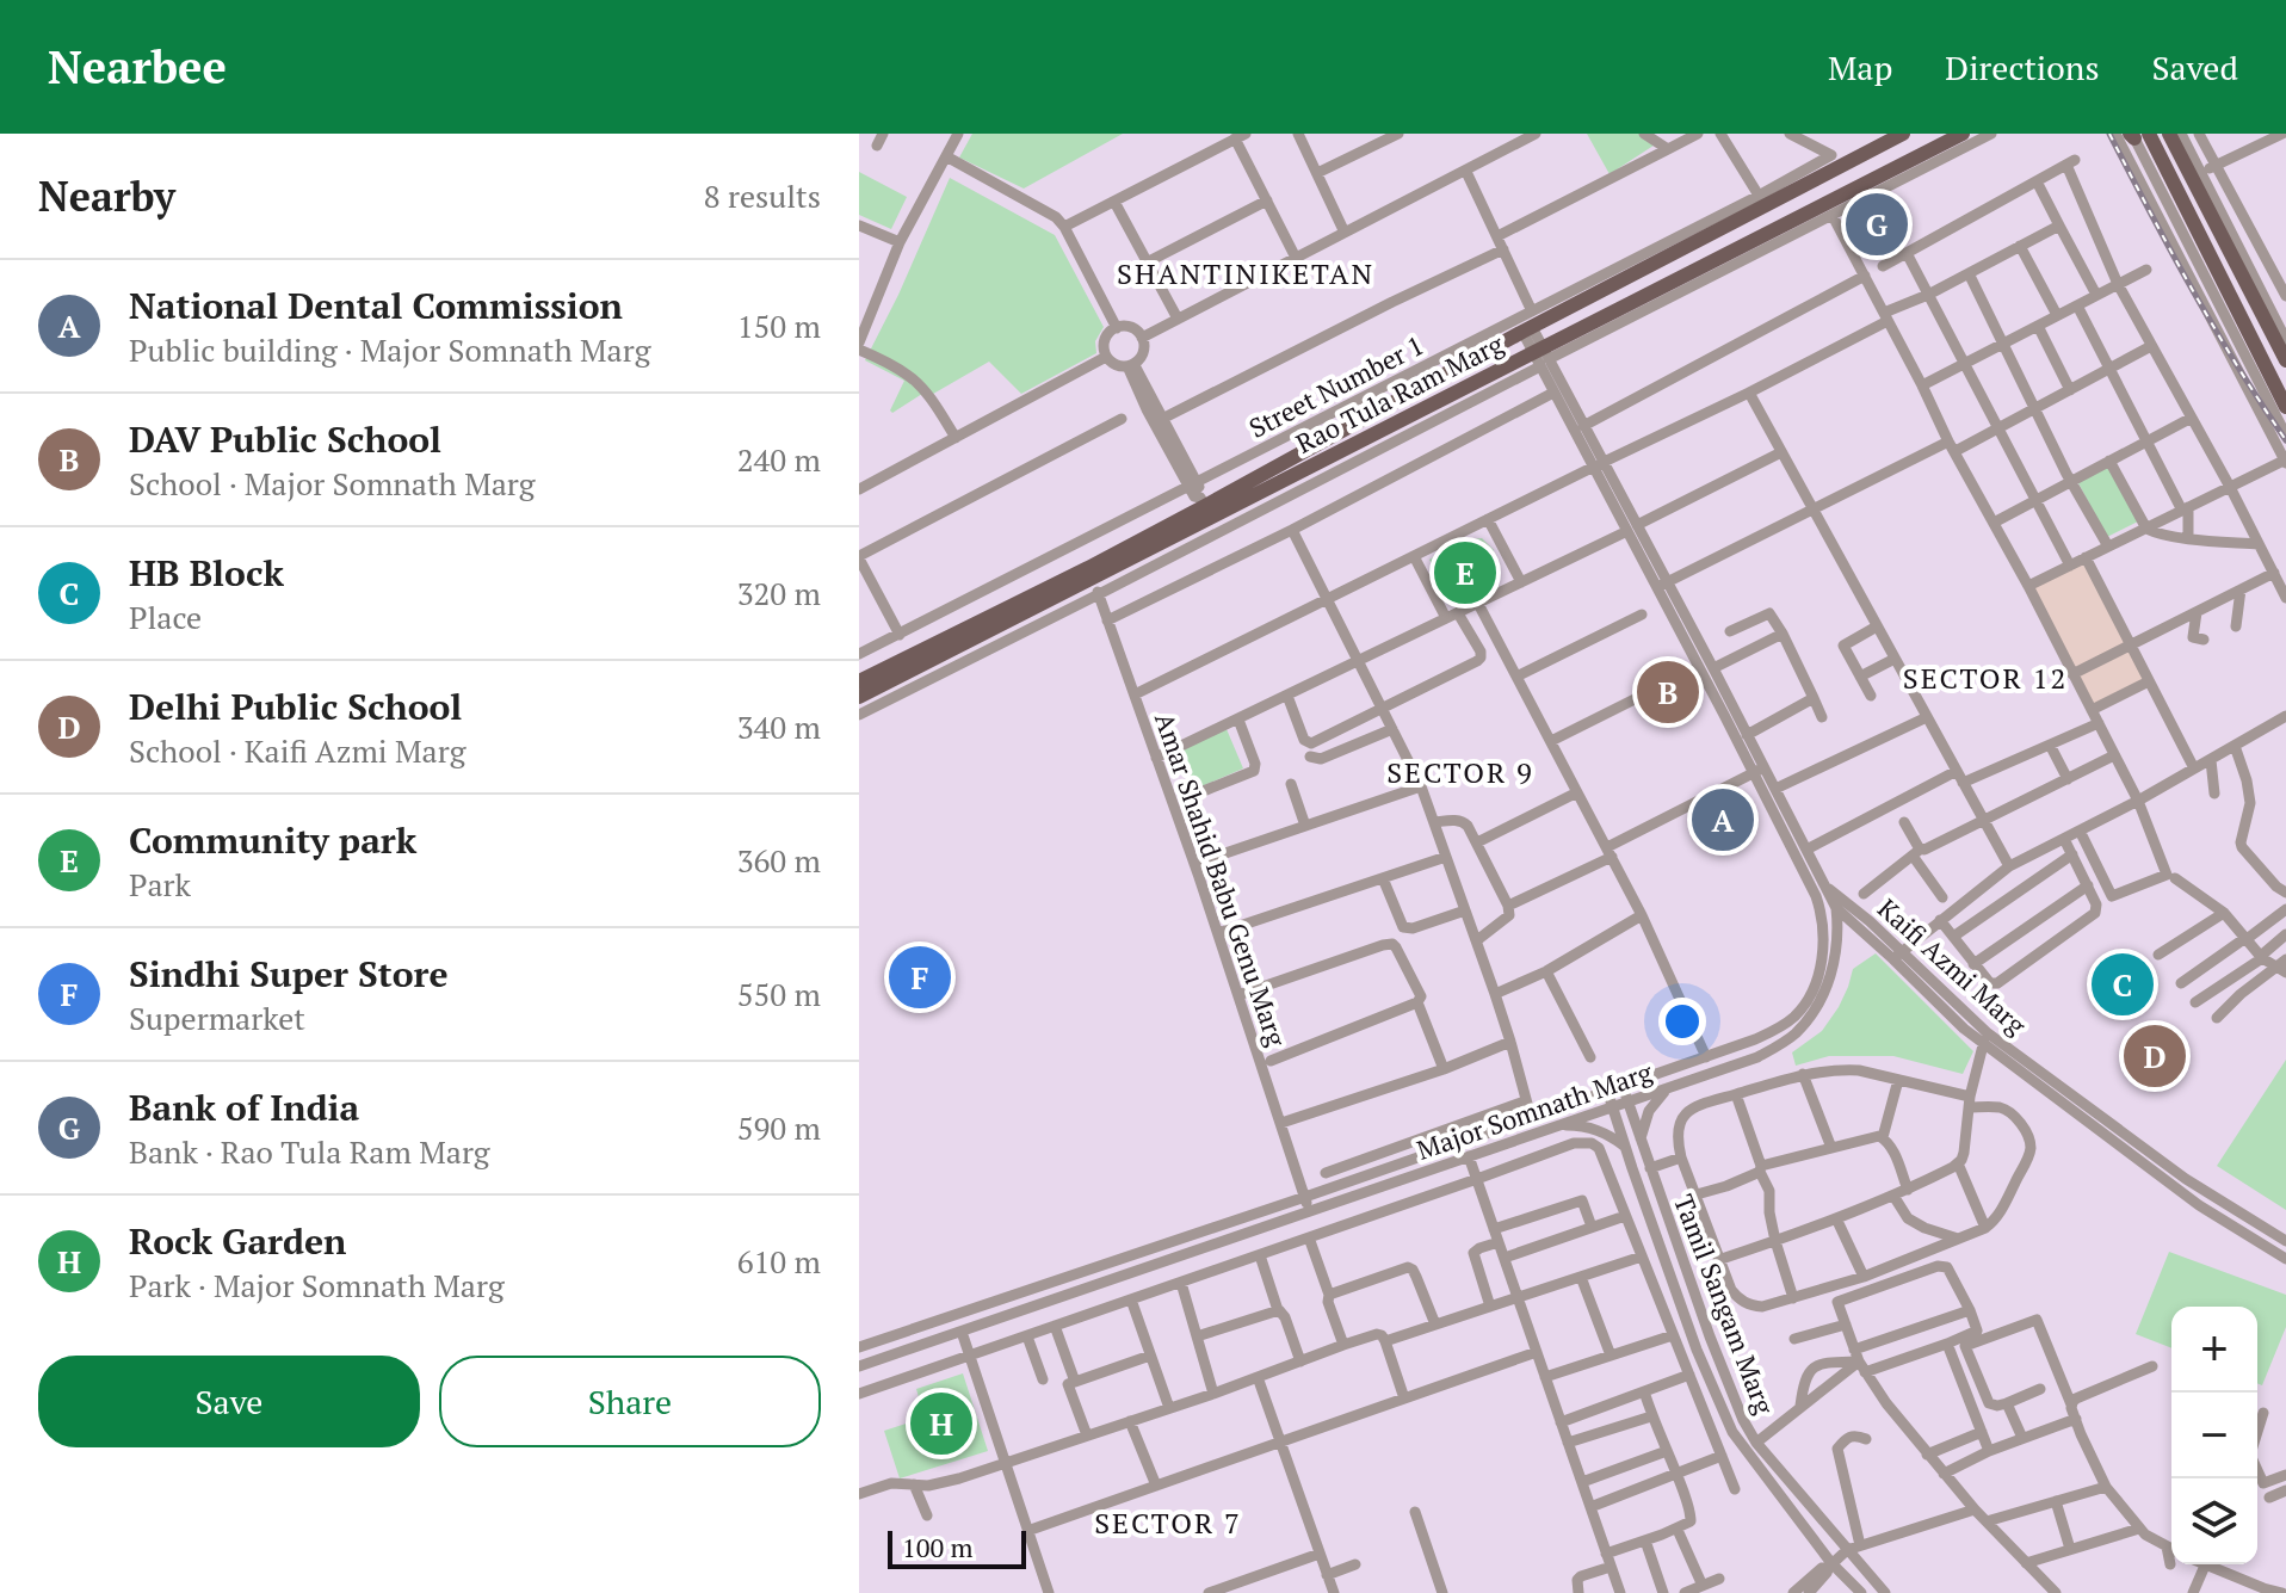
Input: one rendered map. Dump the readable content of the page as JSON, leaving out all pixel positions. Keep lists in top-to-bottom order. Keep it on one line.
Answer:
{"streets":{"main road":["Rao Tula Ram Marg"],"street":["Street Number 1","Amar Shahid Babu Genu Marg","Kaifi Azmi Marg","Major Somnath Marg","Tamil Sangam Marg"]},"crossings":[["Street Number 1","Rao Tula Ram Marg"],["Street Number 1","Major Somnath Marg"],["Rao Tula Ram Marg","Amar Shahid Babu Genu Marg"],["Rao Tula Ram Marg","Major Somnath Marg"],["Amar Shahid Babu Genu Marg","Major Somnath Marg"],["Kaifi Azmi Marg","Major Somnath Marg"],["Major Somnath Marg","Tamil Sangam Marg"]],"districts":["SHANTINIKETAN","SECTOR 12","SECTOR 9","SECTOR 7"],"scale_bar":"100 m","page":{"header":"Nearbee","nav":["Map","Directions","Saved"],"heading":["Nearby","8 results"],"pins":["G","E","B","A","F","C","D","H"],"list":[{"mark":"A","name":"National Dental Commission","note":"Public building · Major Somnath Marg","value":"150 m"},{"mark":"B","name":"DAV Public School","note":"School · Major Somnath Marg","value":"240 m"},{"mark":"C","name":"HB Block","note":"Place","value":"320 m"},{"mark":"D","name":"Delhi Public School","note":"School · Kaifi Azmi Marg","value":"340 m"},{"mark":"E","name":"Community park","note":"Park","value":"360 m"},{"mark":"F","name":"Sindhi Super Store","note":"Supermarket","value":"550 m"},{"mark":"G","name":"Bank of India","note":"Bank · Rao Tula Ram Marg","value":"590 m"},{"mark":"H","name":"Rock Garden","note":"Park · Major Somnath Marg","value":"610 m"}],"map_buttons":["+","−"],"buttons":["Save","Share"],"scale":"100 m"}}
